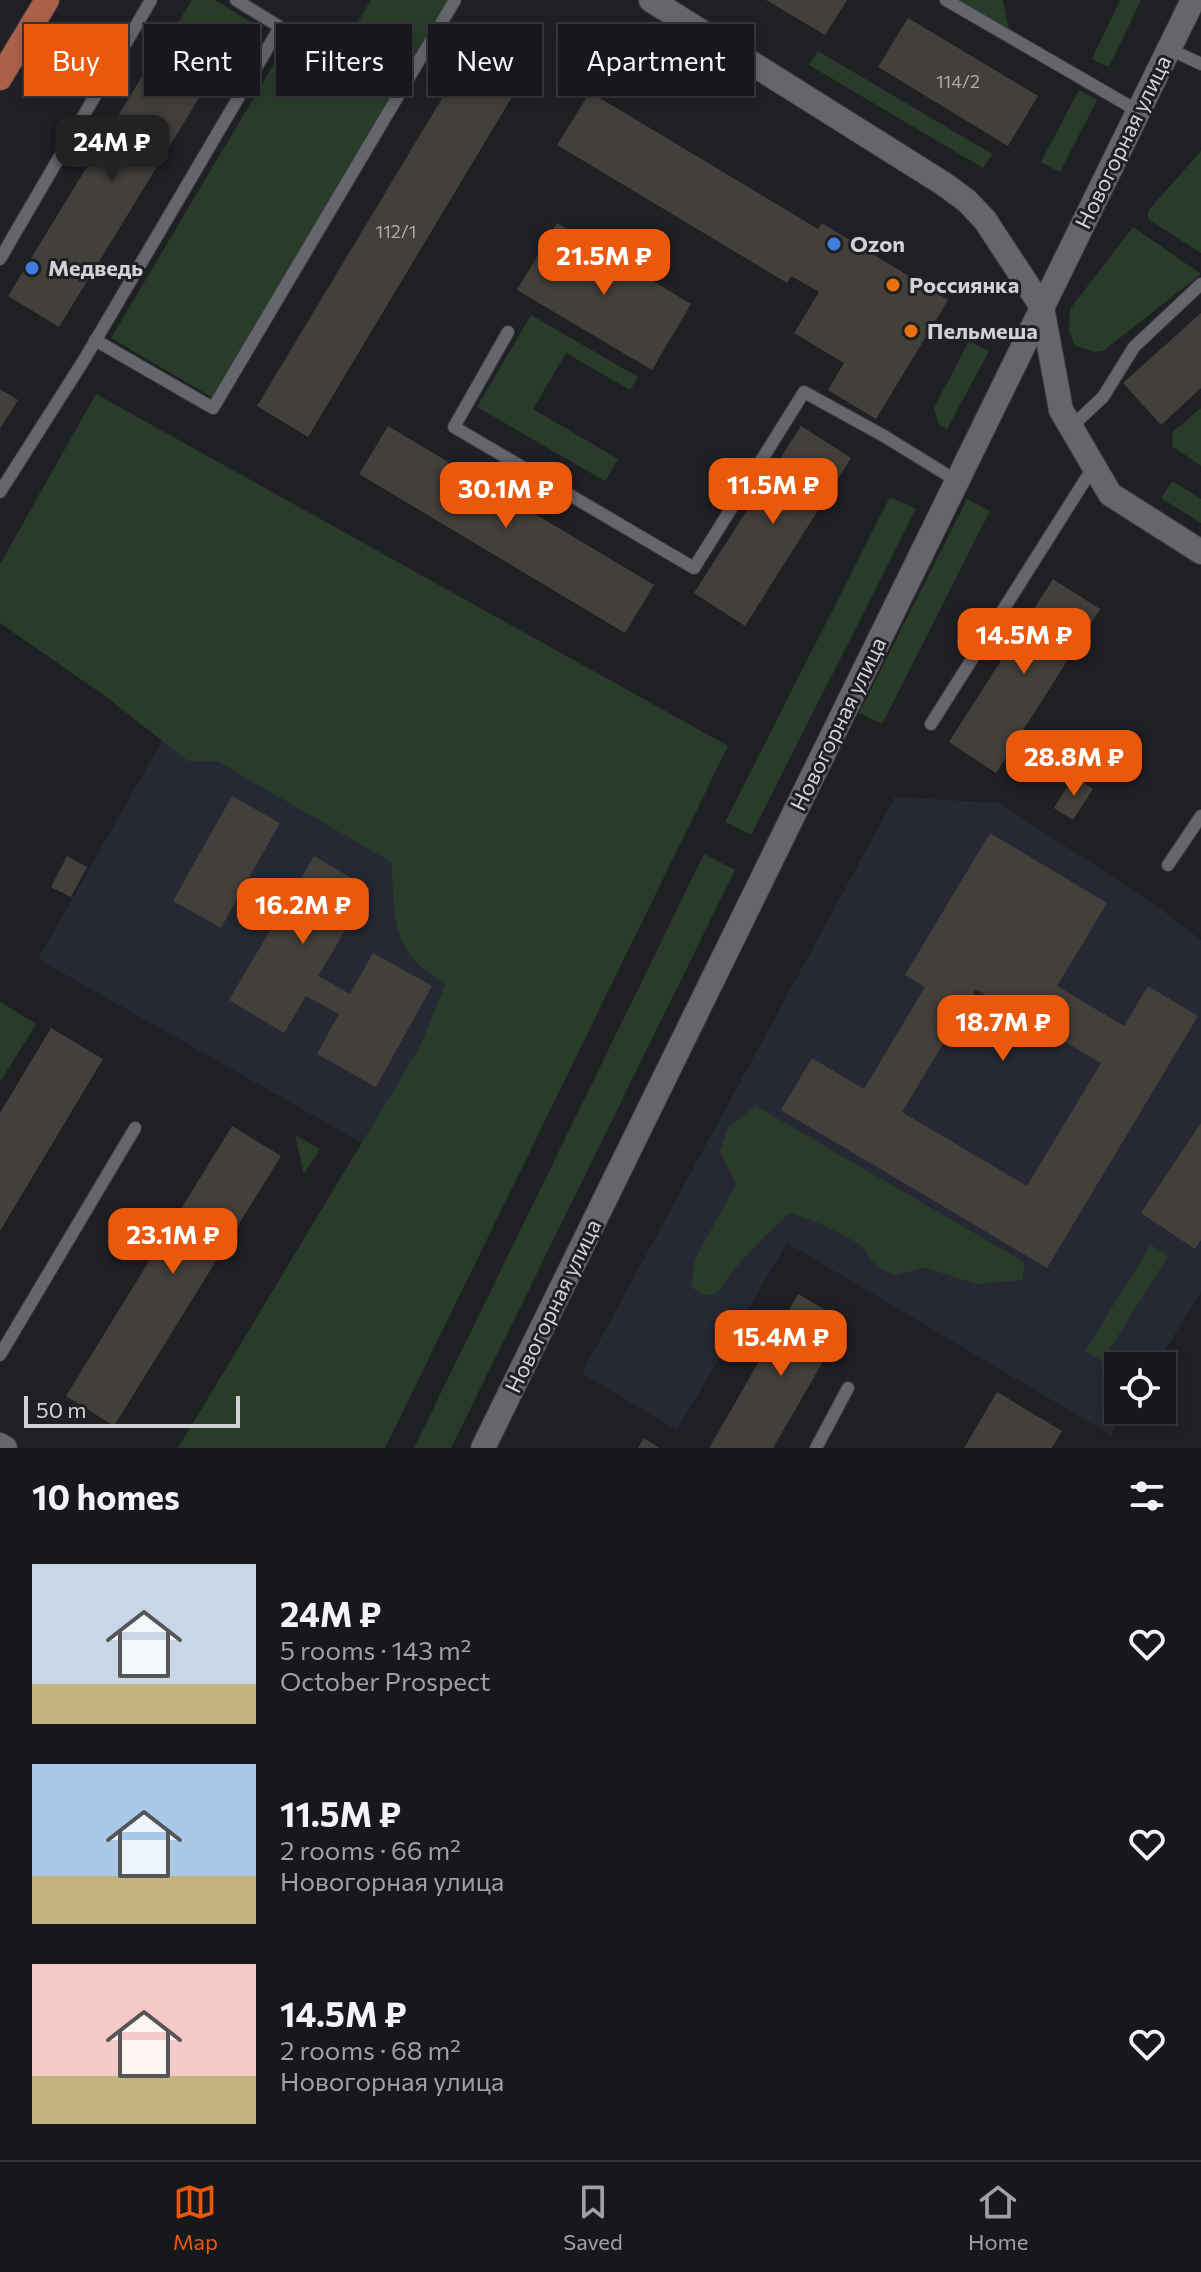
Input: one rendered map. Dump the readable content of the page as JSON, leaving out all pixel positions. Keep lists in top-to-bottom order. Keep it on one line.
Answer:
{"streets":{"street":["Новогорная улица"]},"places":["Ozon","Медведь","Россиянка","Пельмеша"],"house_numbers":["114/2","112/1"],"scale_bar":"50 m","page":{"chip":["Buy","Rent","Filters","New","Apartment"],"price":["24M ₽","21.5M ₽","11.5M ₽","30.1M ₽","14.5M ₽","28.8M ₽","16.2M ₽","18.7M ₽","23.1M ₽","15.4M ₽"],"scale":"50 m","heading":"10 homes","list":[{"name":"24M ₽","note":"5 rooms · 143 m² · October Prospect"},{"name":"11.5M ₽","note":"2 rooms · 66 m² · Новогорная улица"},{"name":"14.5M ₽","note":"2 rooms · 68 m² · Новогорная улица"}],"tabs":["Map","Saved","Home"]}}
